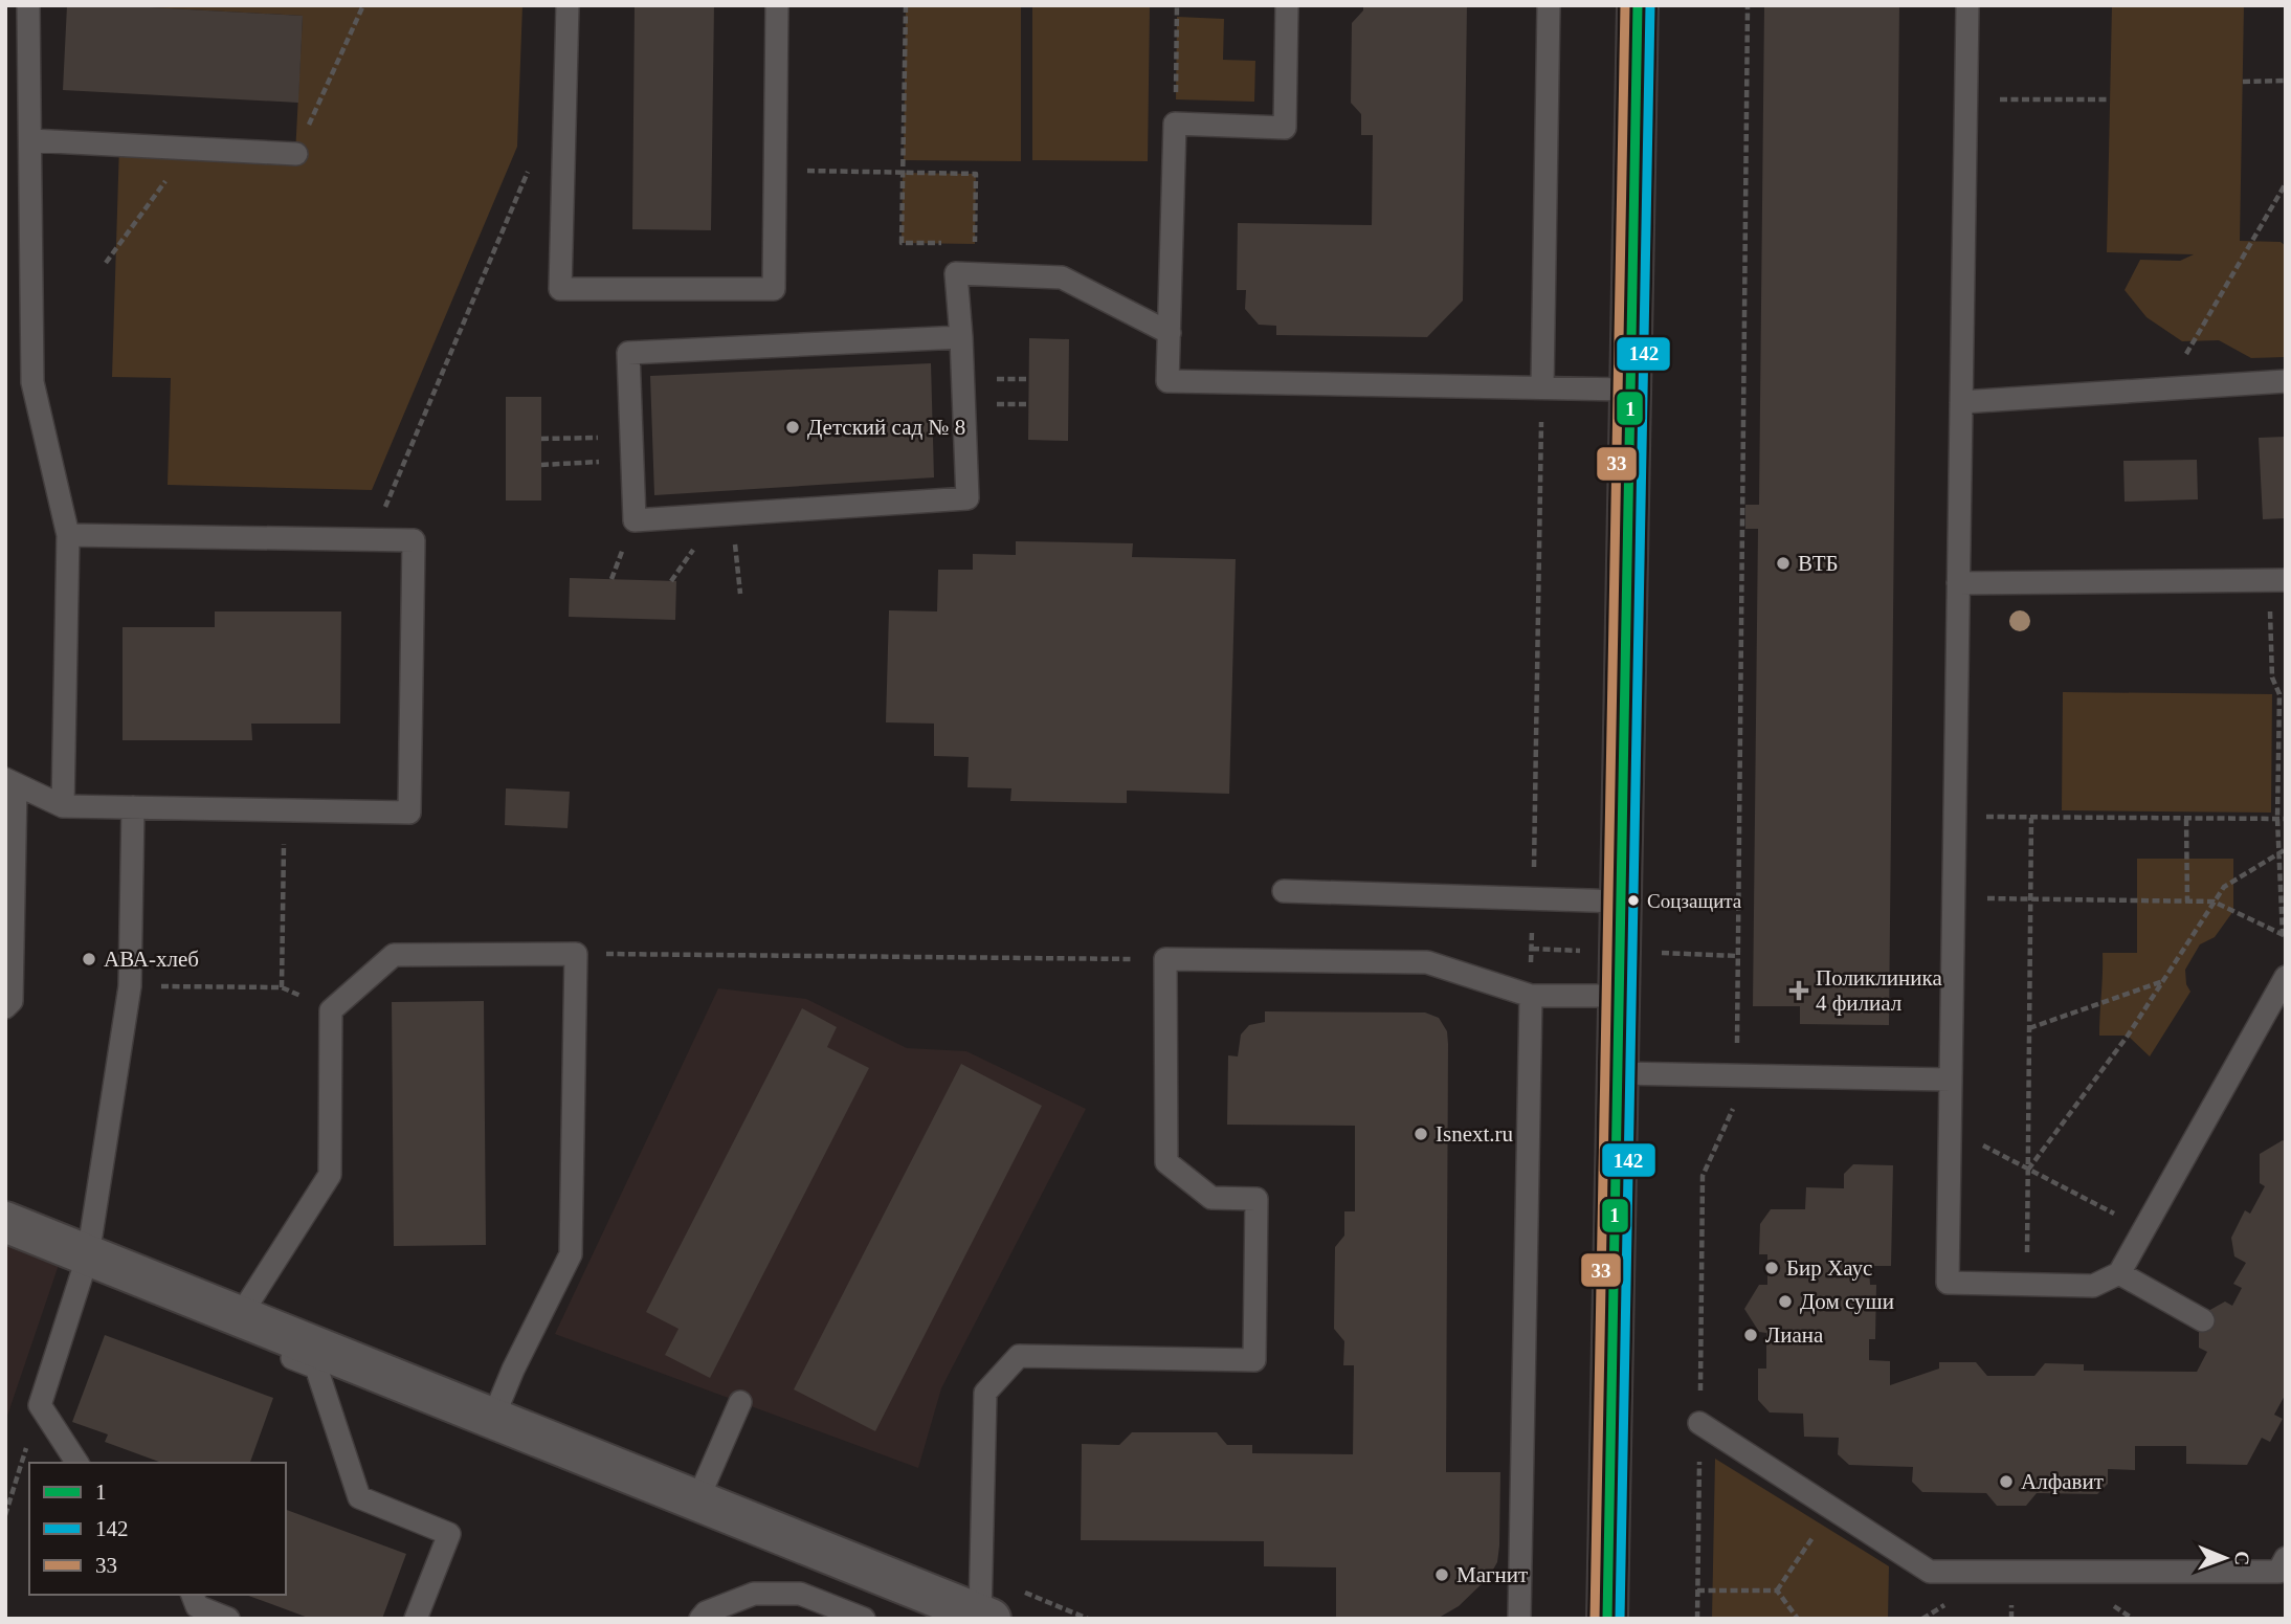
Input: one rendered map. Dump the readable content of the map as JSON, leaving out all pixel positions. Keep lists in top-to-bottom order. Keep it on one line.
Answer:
{"places":{"other":["Детский сад № 8","ВТБ","Соцзащита","АВА-хлеб","Isnext.ru","Бир Хаус","Дом суши","Лиана","Алфавит","Магнит"],"health":["Поликлиника 4 филиал"]},"lines":["transit line 1","transit line 142","transit line 33"],"legend":["1","142","33"],"north":"right"}
